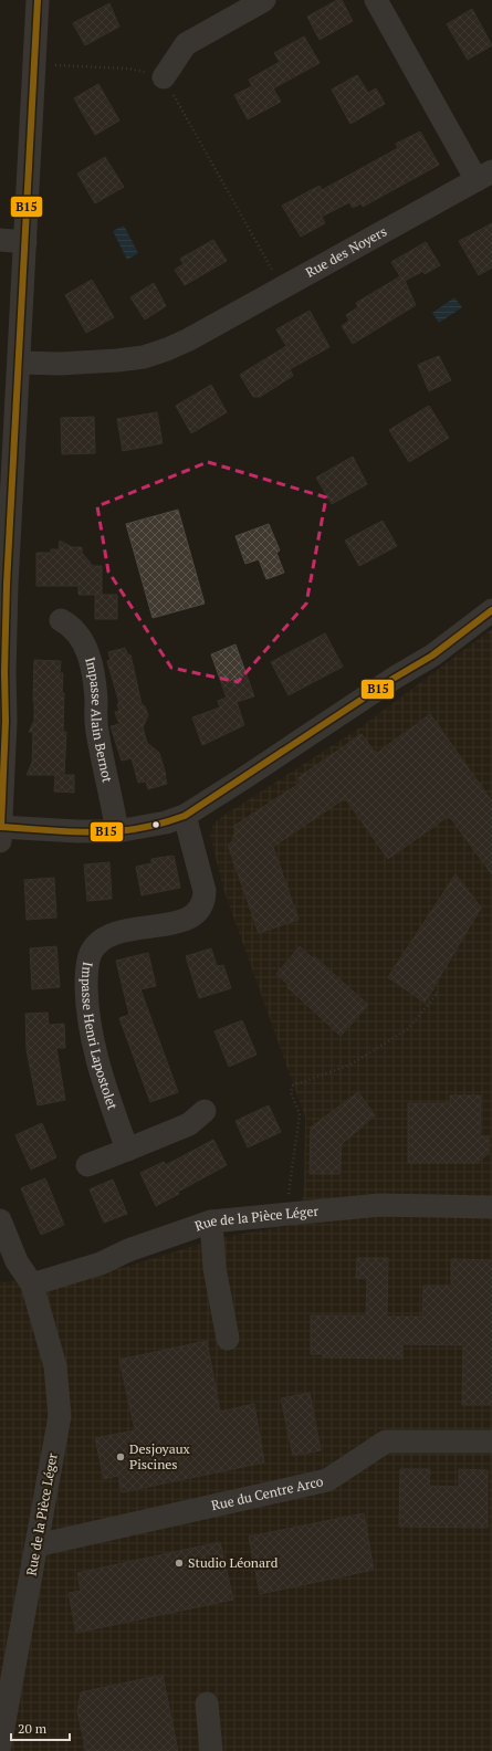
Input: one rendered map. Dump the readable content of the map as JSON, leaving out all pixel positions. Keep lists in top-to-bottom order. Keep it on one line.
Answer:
{"streets":{"street":["Rue des Noyers","Impasse Alain Bernot","Impasse Henri Lapostolet","Rue de la Pièce Léger","Rue du Centre Arco"]},"crossings":[["Rue de la Pièce Léger","Rue du Centre Arco"]],"places":["Desjoyaux Piscines","Studio Léonard"],"lines":["transit line B15"],"scale_bar":"20 m"}
